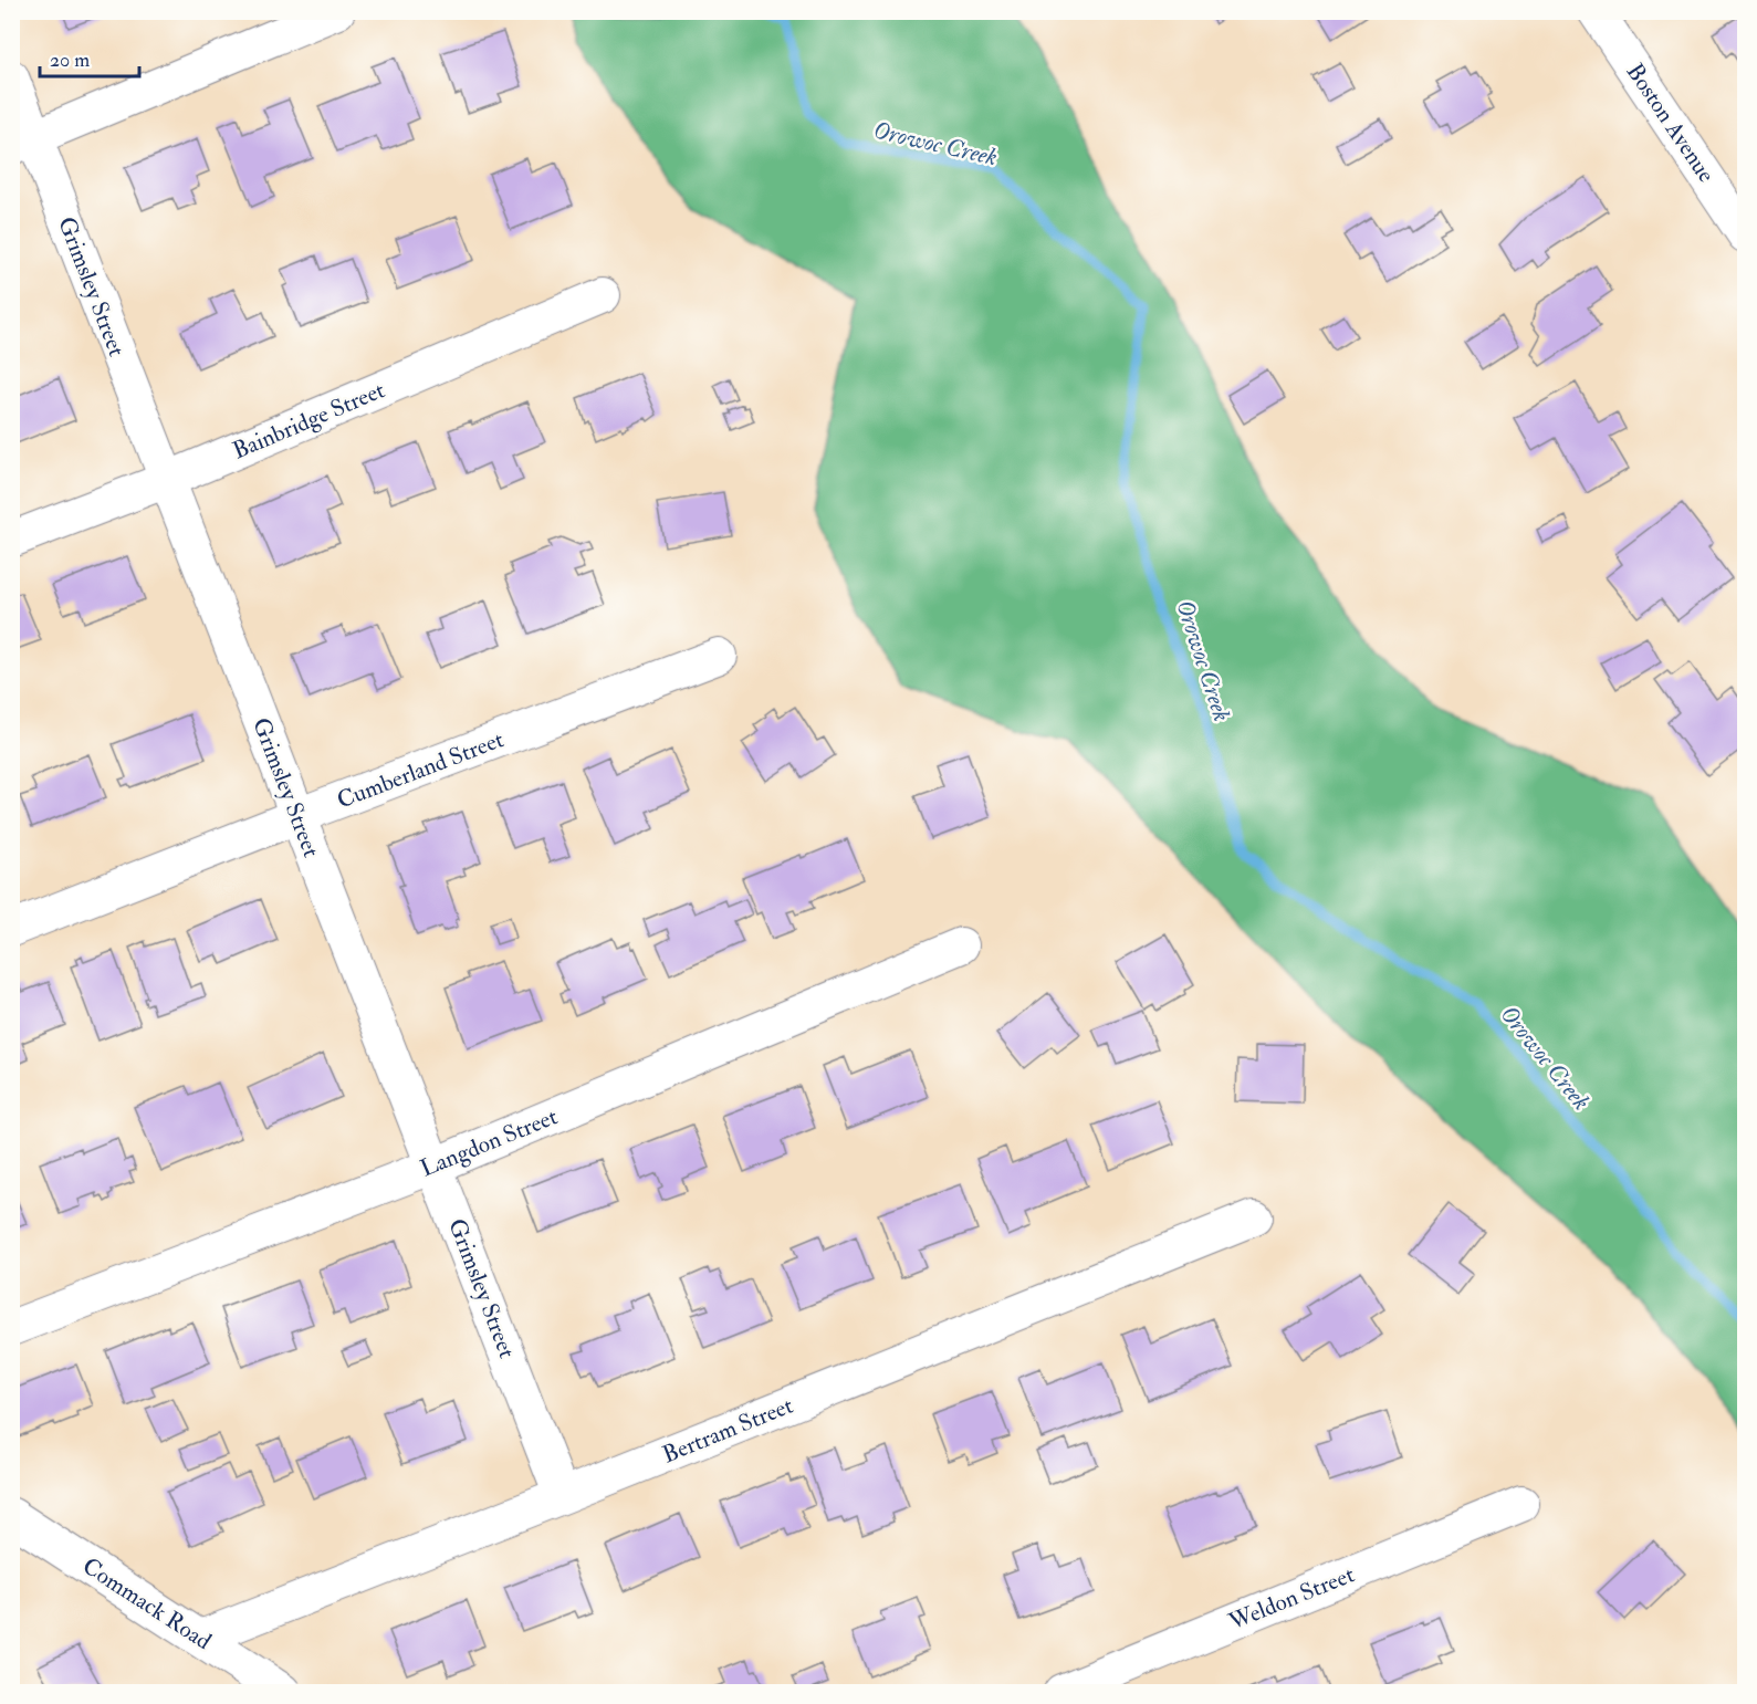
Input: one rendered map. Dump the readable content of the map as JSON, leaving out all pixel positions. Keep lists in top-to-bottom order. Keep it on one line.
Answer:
{"streets":{"street":["Boston Avenue","Grimsley Street","Bainbridge Street","Cumberland Street","Langdon Street","Bertram Street","Weldon Street","Commack Road"]},"crossings":[["Grimsley Street","Bainbridge Street"],["Grimsley Street","Cumberland Street"],["Grimsley Street","Langdon Street"],["Grimsley Street","Bertram Street"],["Bertram Street","Commack Road"]],"water":["Orowoc Creek"],"scale_bar":"20 m"}
